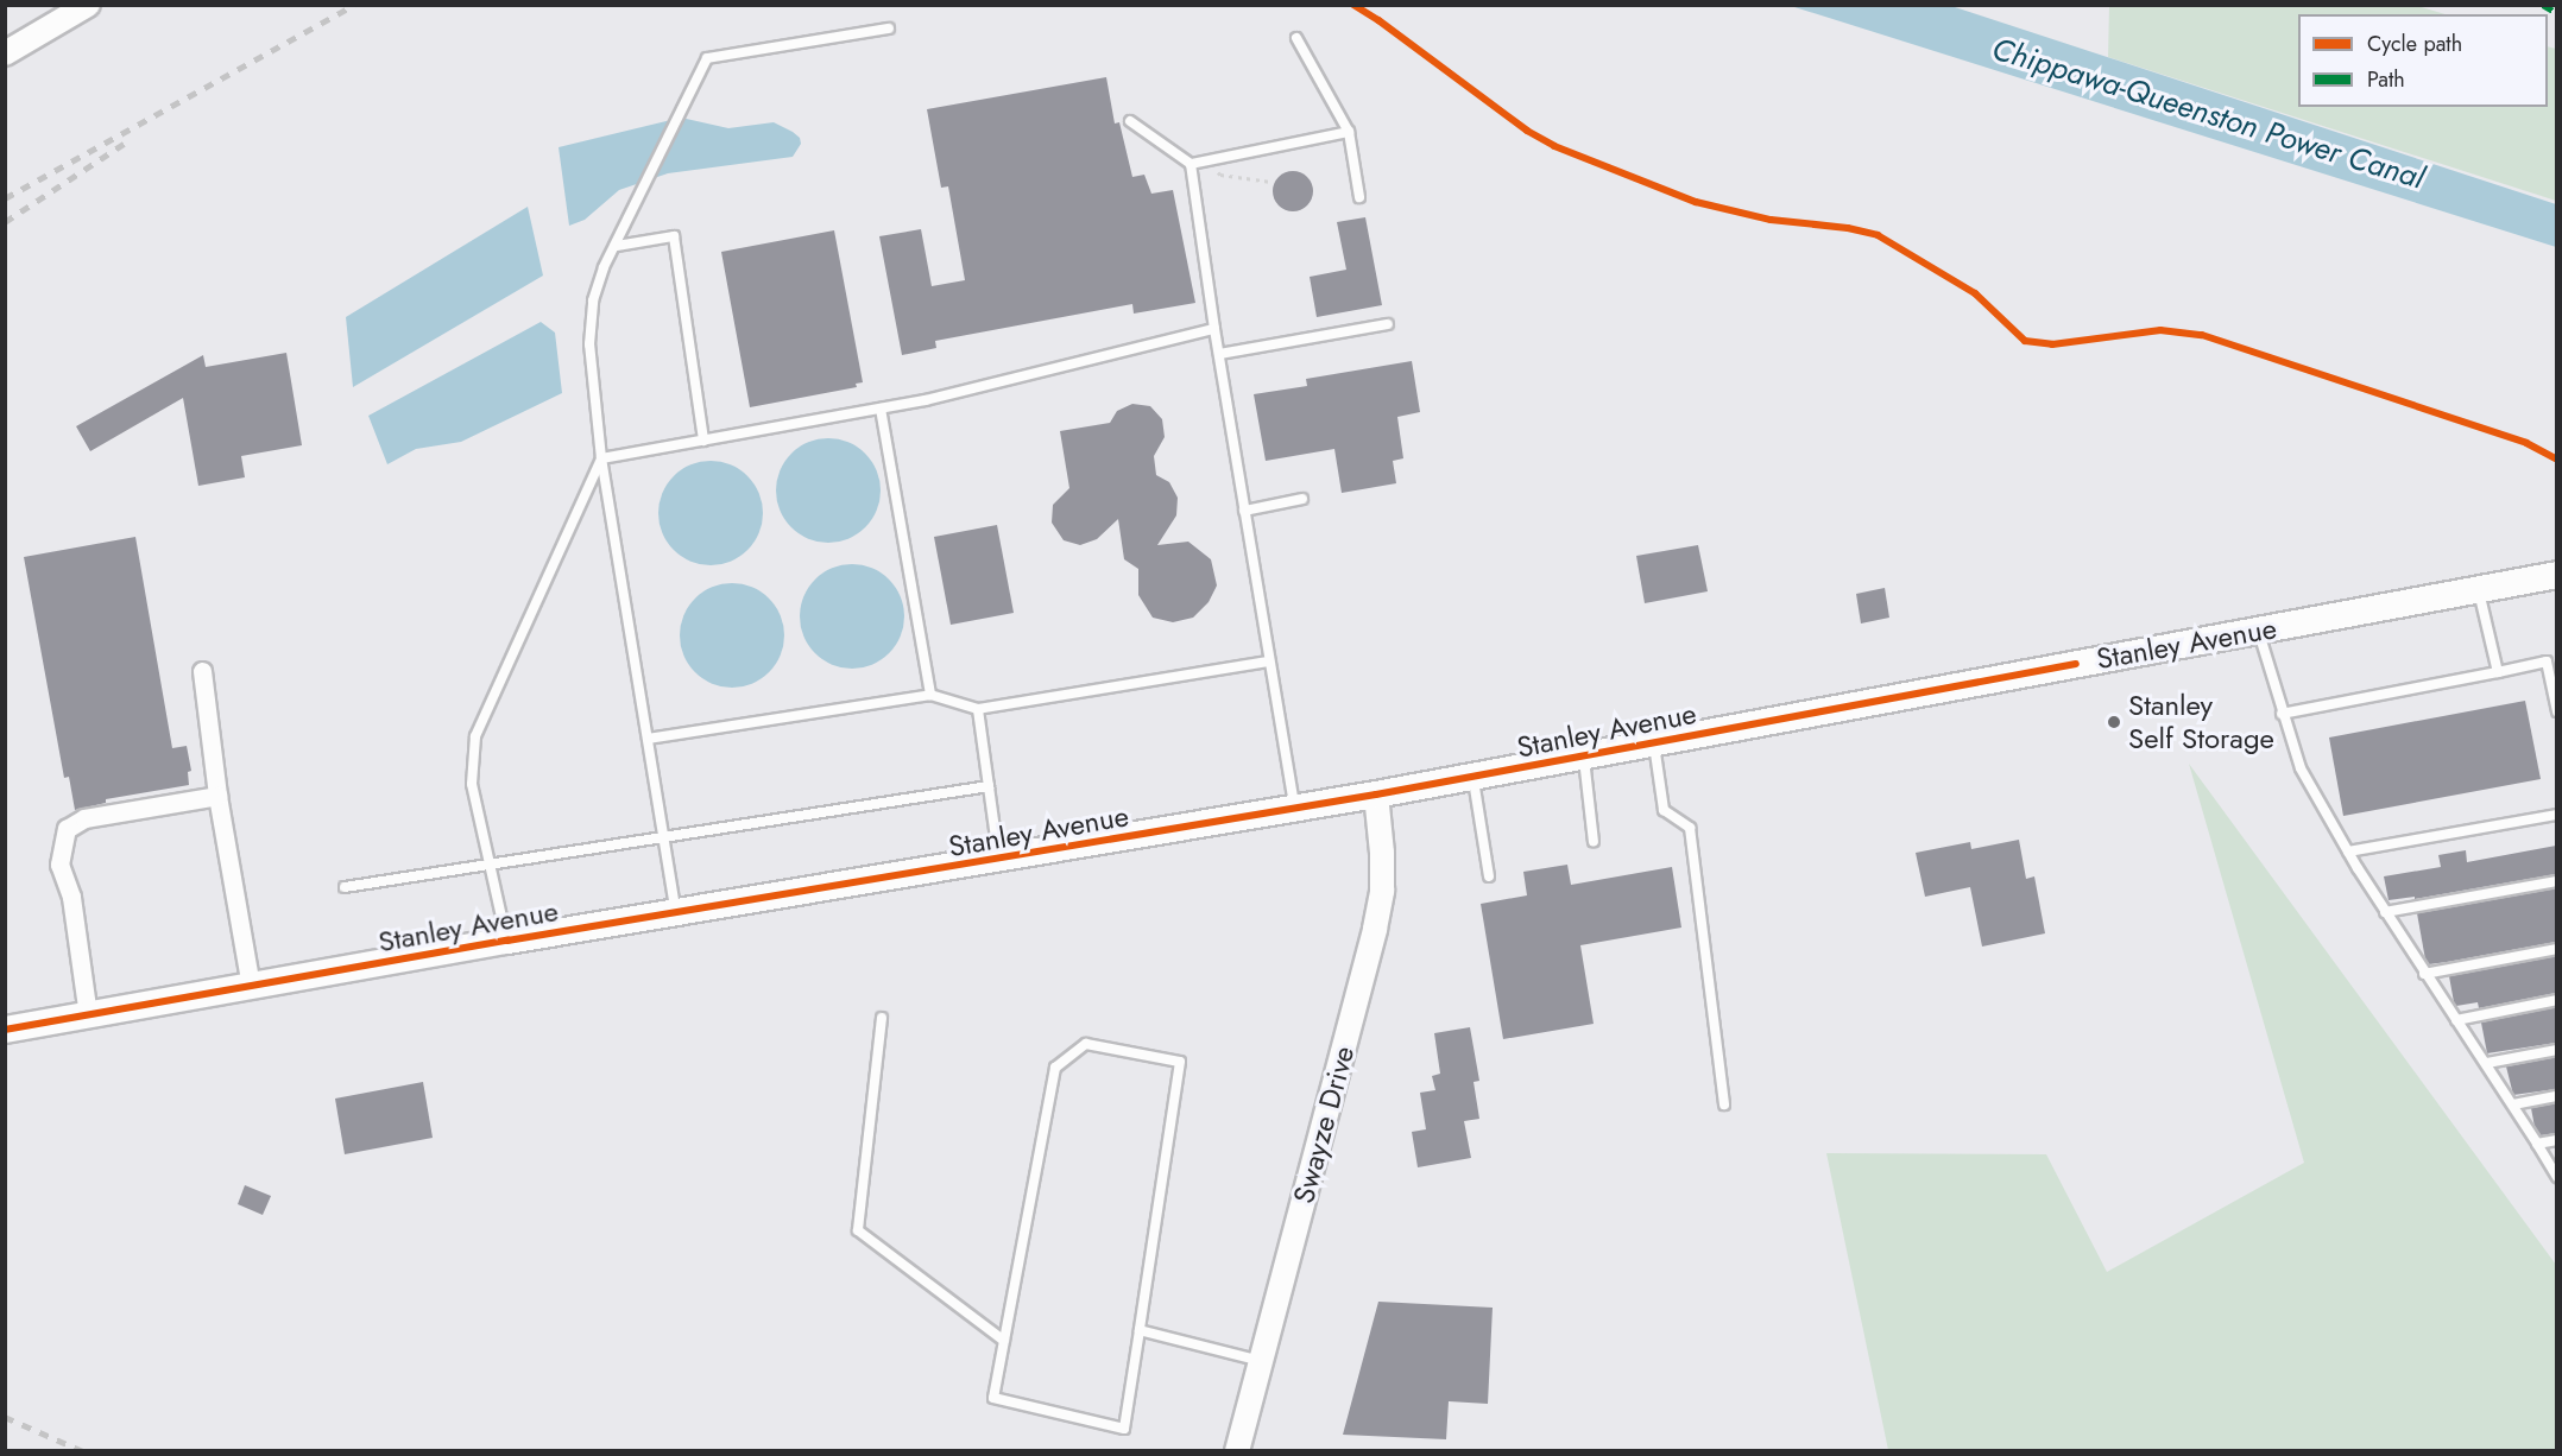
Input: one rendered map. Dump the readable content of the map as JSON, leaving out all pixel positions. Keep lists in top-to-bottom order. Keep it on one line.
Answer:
{"streets":{"main road":["Stanley Avenue"],"street":["Swayze Drive"]},"crossings":[["Stanley Avenue","Swayze Drive"]],"water":["Chippawa-Queenston Power Canal"],"places":["Stanley Self Storage"],"legend":["Cycle path","Path"]}
